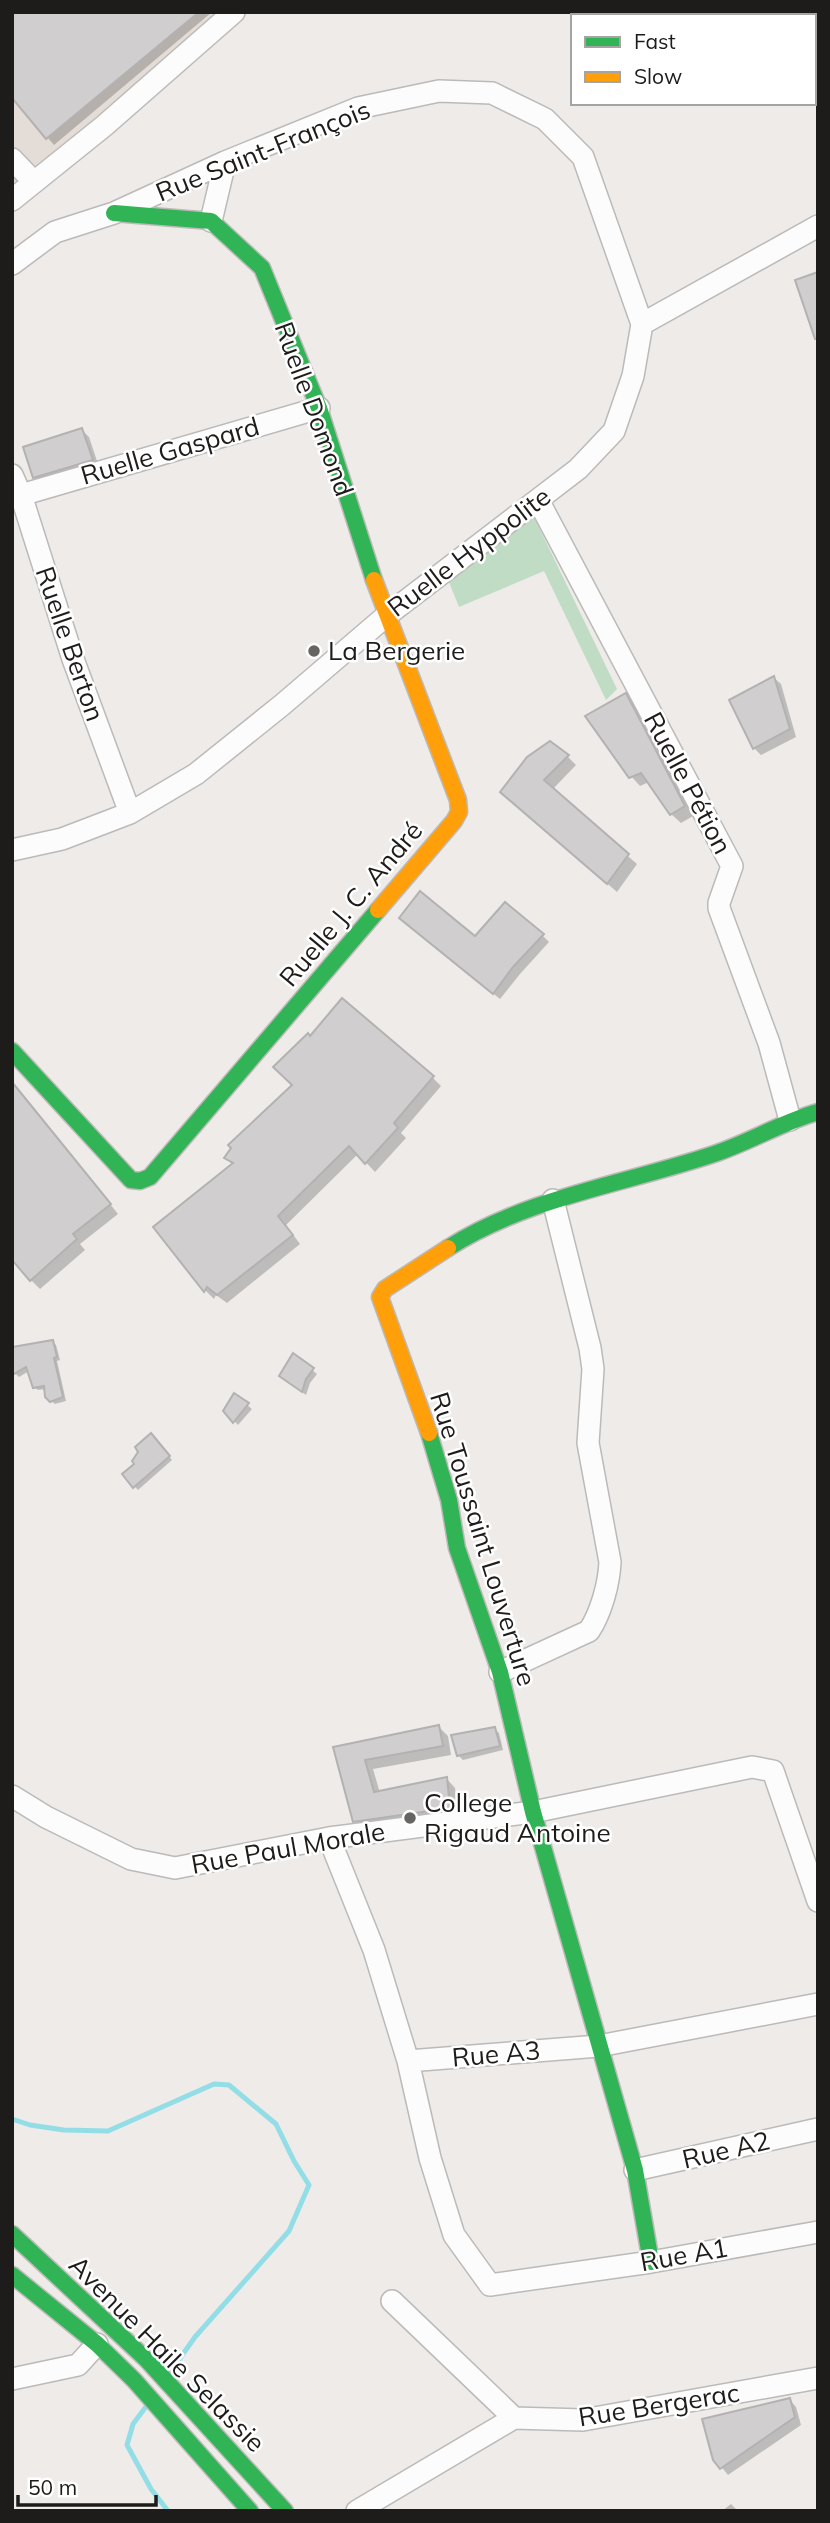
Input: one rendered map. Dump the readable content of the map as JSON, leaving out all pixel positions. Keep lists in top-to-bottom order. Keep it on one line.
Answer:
{"streets":{"street":["Rue Saint-François","Ruelle Domond","Ruelle Gaspard","Ruelle Hyppolite","Ruelle Berton","Ruelle Pétion","Ruelle J. C. André","Rue Toussaint Louverture","Rue Paul Morale","Rue A3","Rue A2","Rue A1","Avenue Haile Selassie","Rue Bergerac"]},"crossings":[["Rue Saint-François","Ruelle Hyppolite"],["Ruelle Domond","Ruelle Gaspard"],["Ruelle Domond","Ruelle Hyppolite"],["Ruelle Domond","Ruelle J. C. André"],["Ruelle Gaspard","Ruelle Berton"],["Ruelle Hyppolite","Ruelle Berton"],["Ruelle Hyppolite","Ruelle Pétion"],["Ruelle Hyppolite","Ruelle J. C. André"],["Ruelle Pétion","Rue Toussaint Louverture"],["Rue Toussaint Louverture","Rue Paul Morale"],["Rue Toussaint Louverture","Rue A3"],["Rue Toussaint Louverture","Rue A2"],["Rue Toussaint Louverture","Rue A1"],["Rue A3","Rue A1"]],"places":["La Bergerie","College Rigaud Antoine"],"legend":["Fast","Slow"],"scale_bar":"50 m"}
